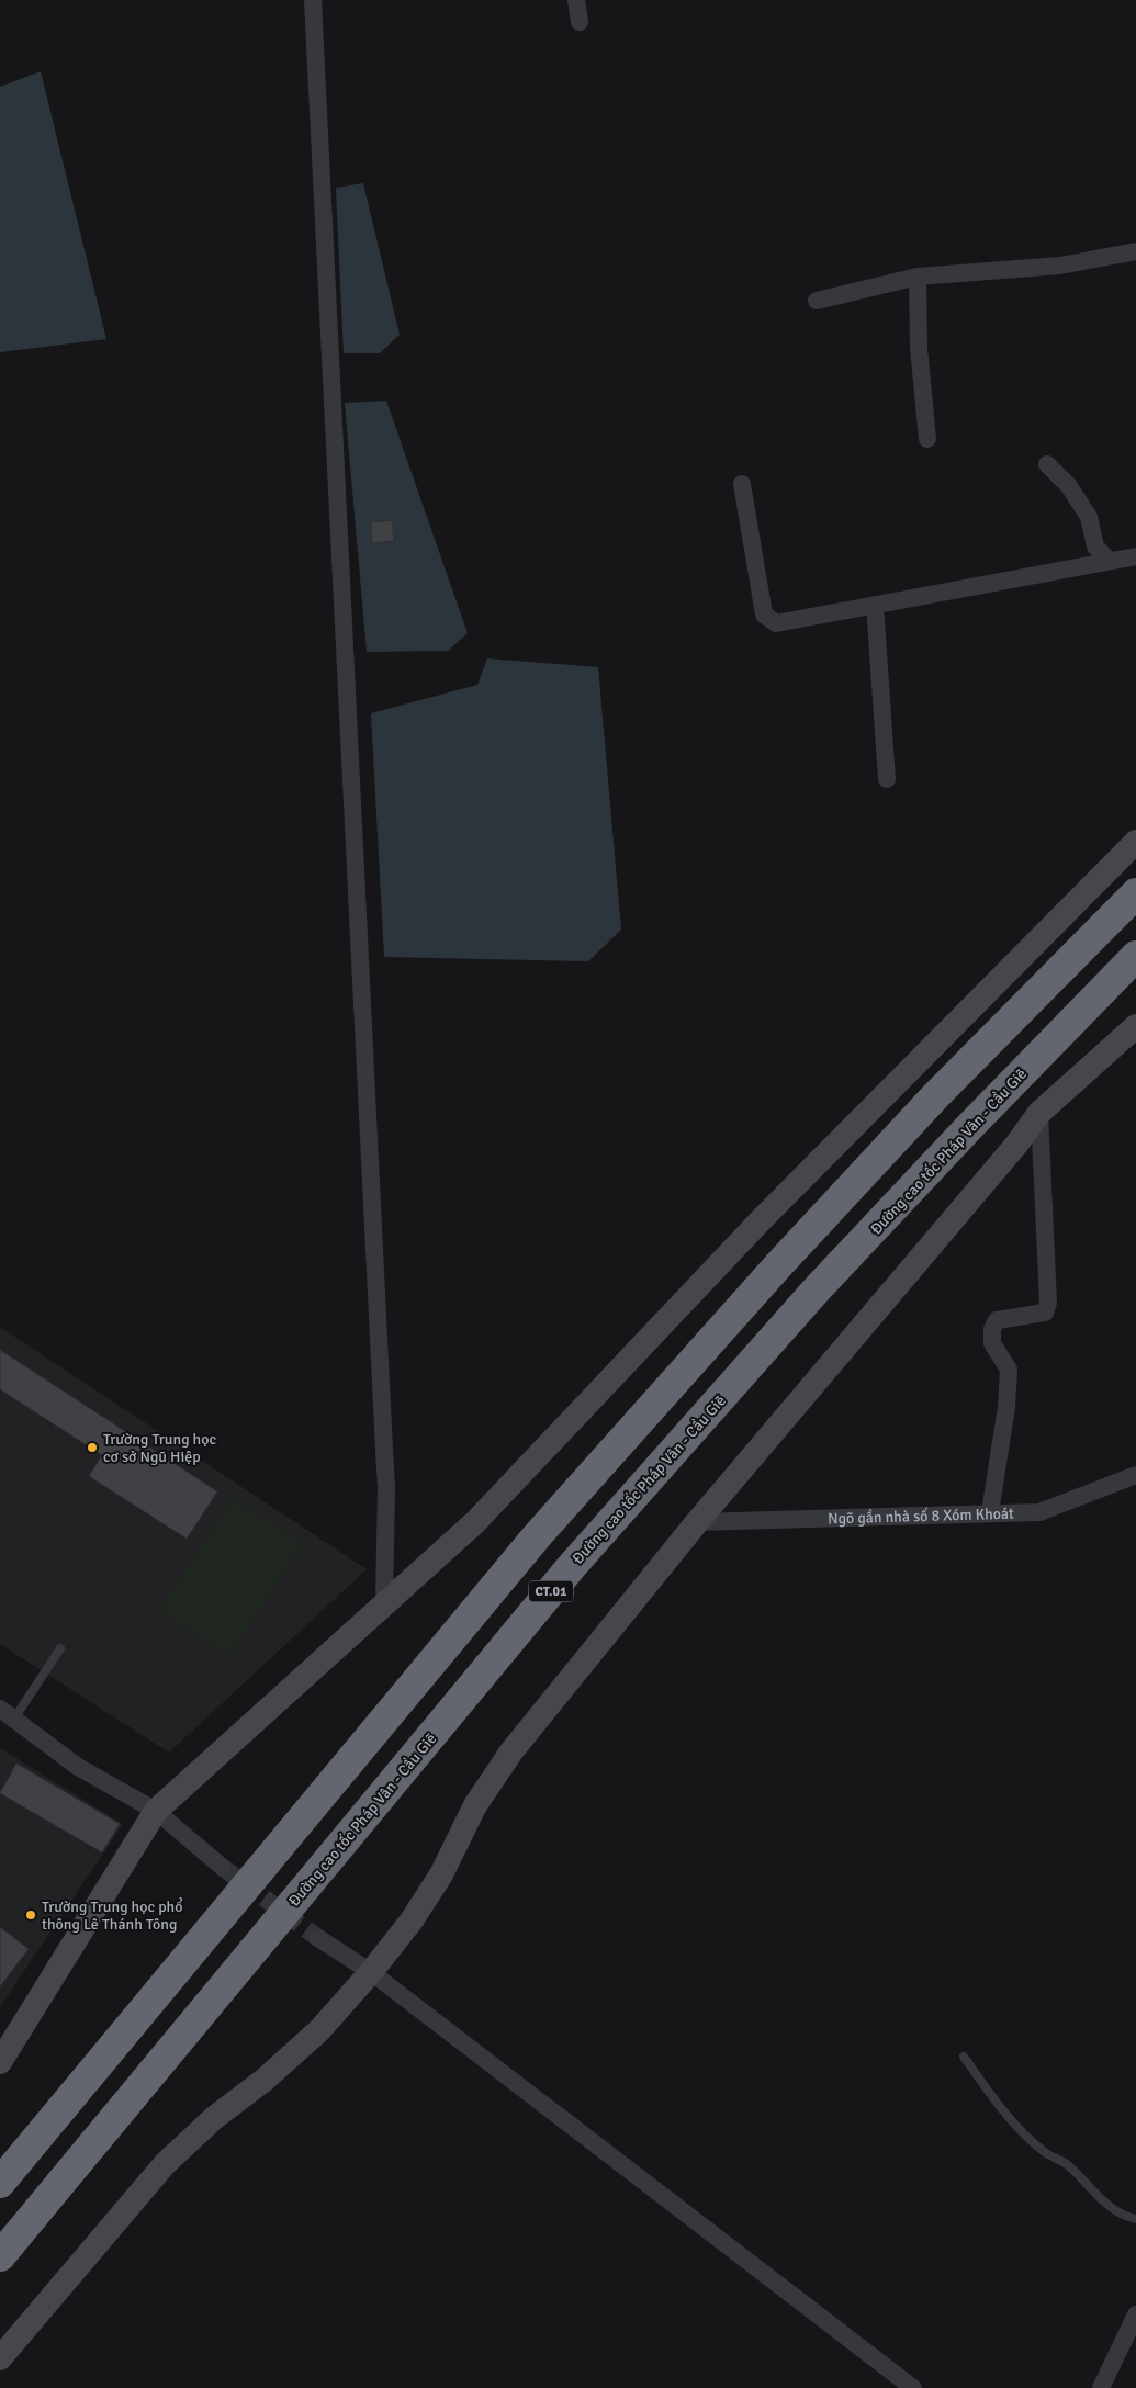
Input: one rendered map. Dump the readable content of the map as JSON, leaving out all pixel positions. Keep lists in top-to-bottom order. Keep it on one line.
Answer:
{"streets":{"highway":["Đường cao tốc Pháp Vân - Cầu Giẽ","CT.01"],"street":["Ngõ gần nhà số 8 Xóm Khoát"]},"places":["Trường Trung học cơ sở Ngũ Hiệp","Trường Trung học phổ thông Lê Thánh Tông"]}
